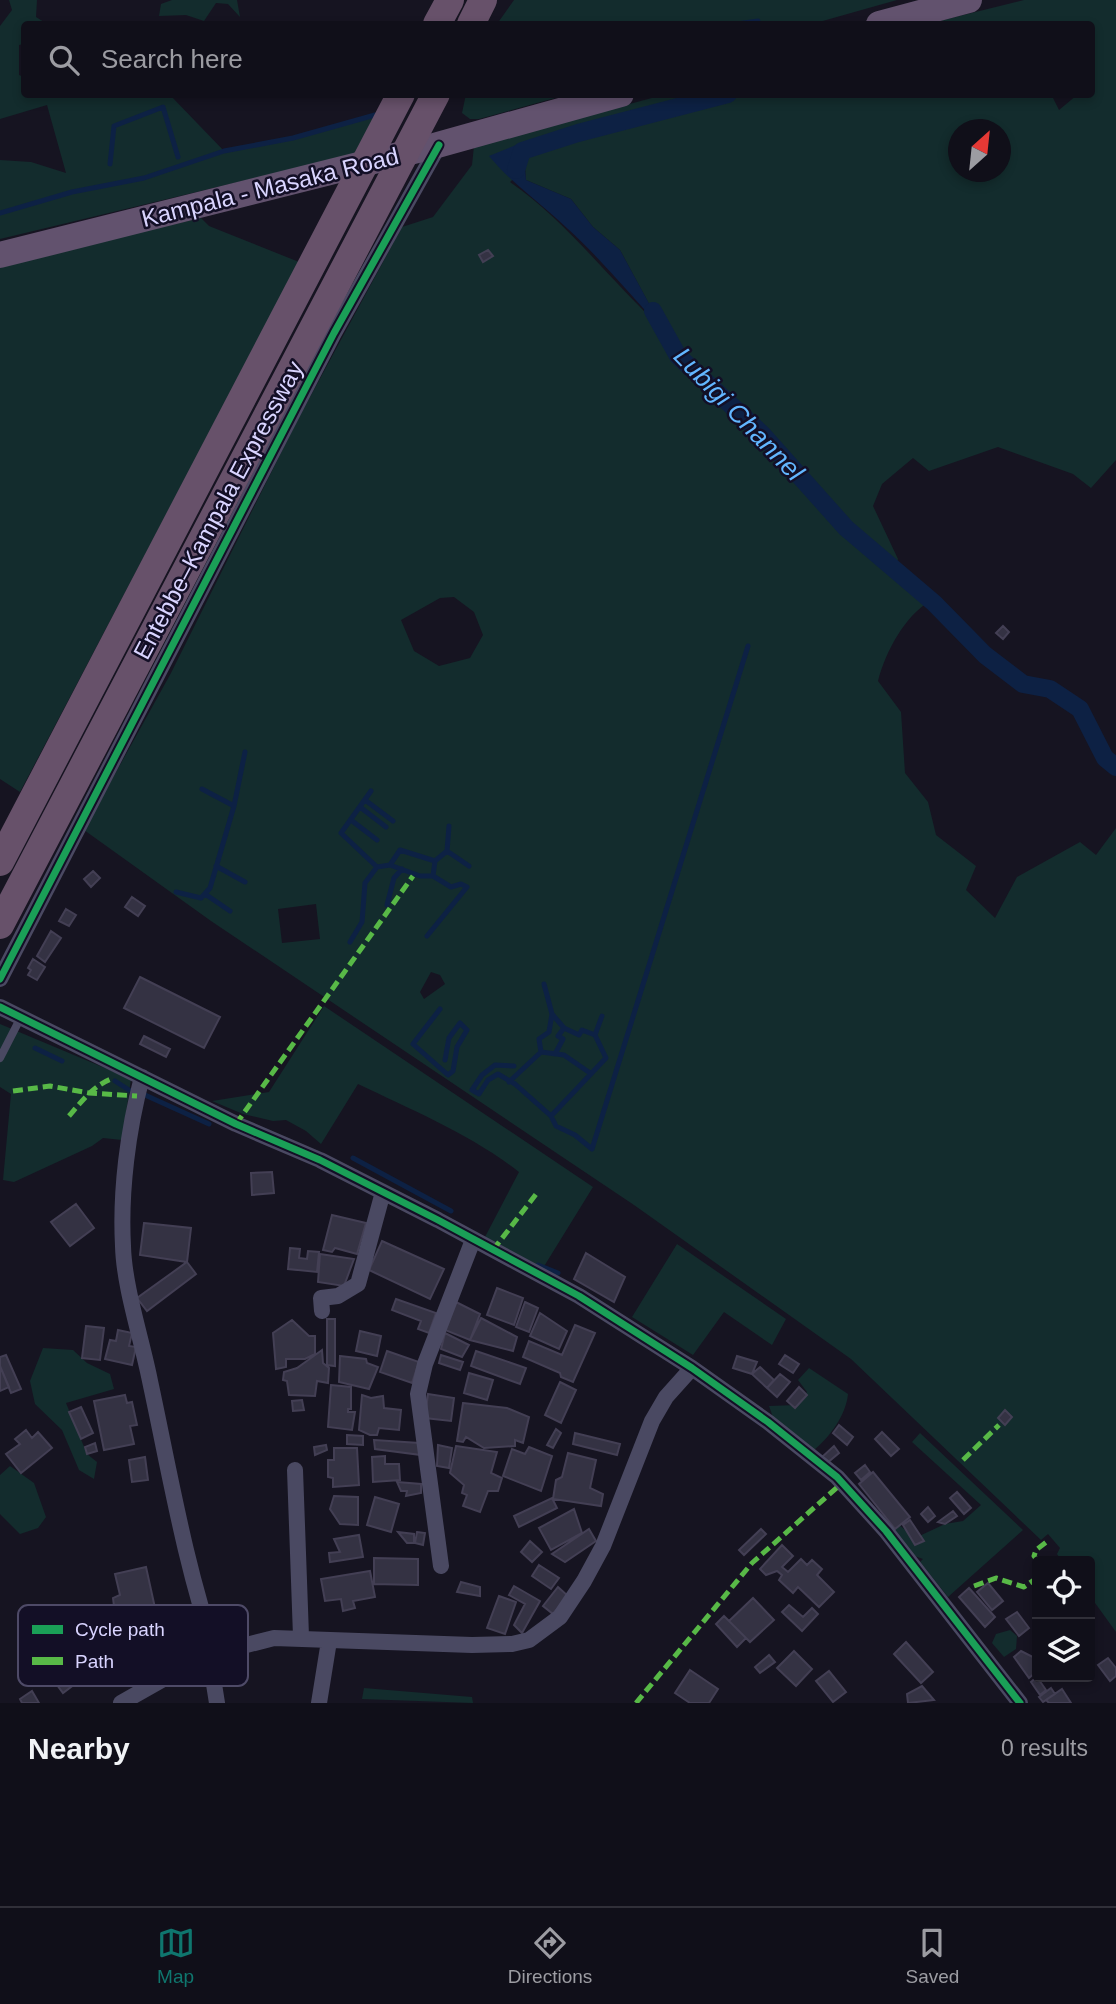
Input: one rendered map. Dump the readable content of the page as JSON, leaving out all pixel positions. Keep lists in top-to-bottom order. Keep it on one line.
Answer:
{"streets":{"highway":["Kampala - Masaka Road","Entebbe–Kampala Expressway"]},"water":["Lubigi Channel"],"legend":["Cycle path","Path"],"north":"top right","page":{"search":"Search here","heading":["Nearby","0 results"],"nav":["Map","Directions","Saved"]}}
